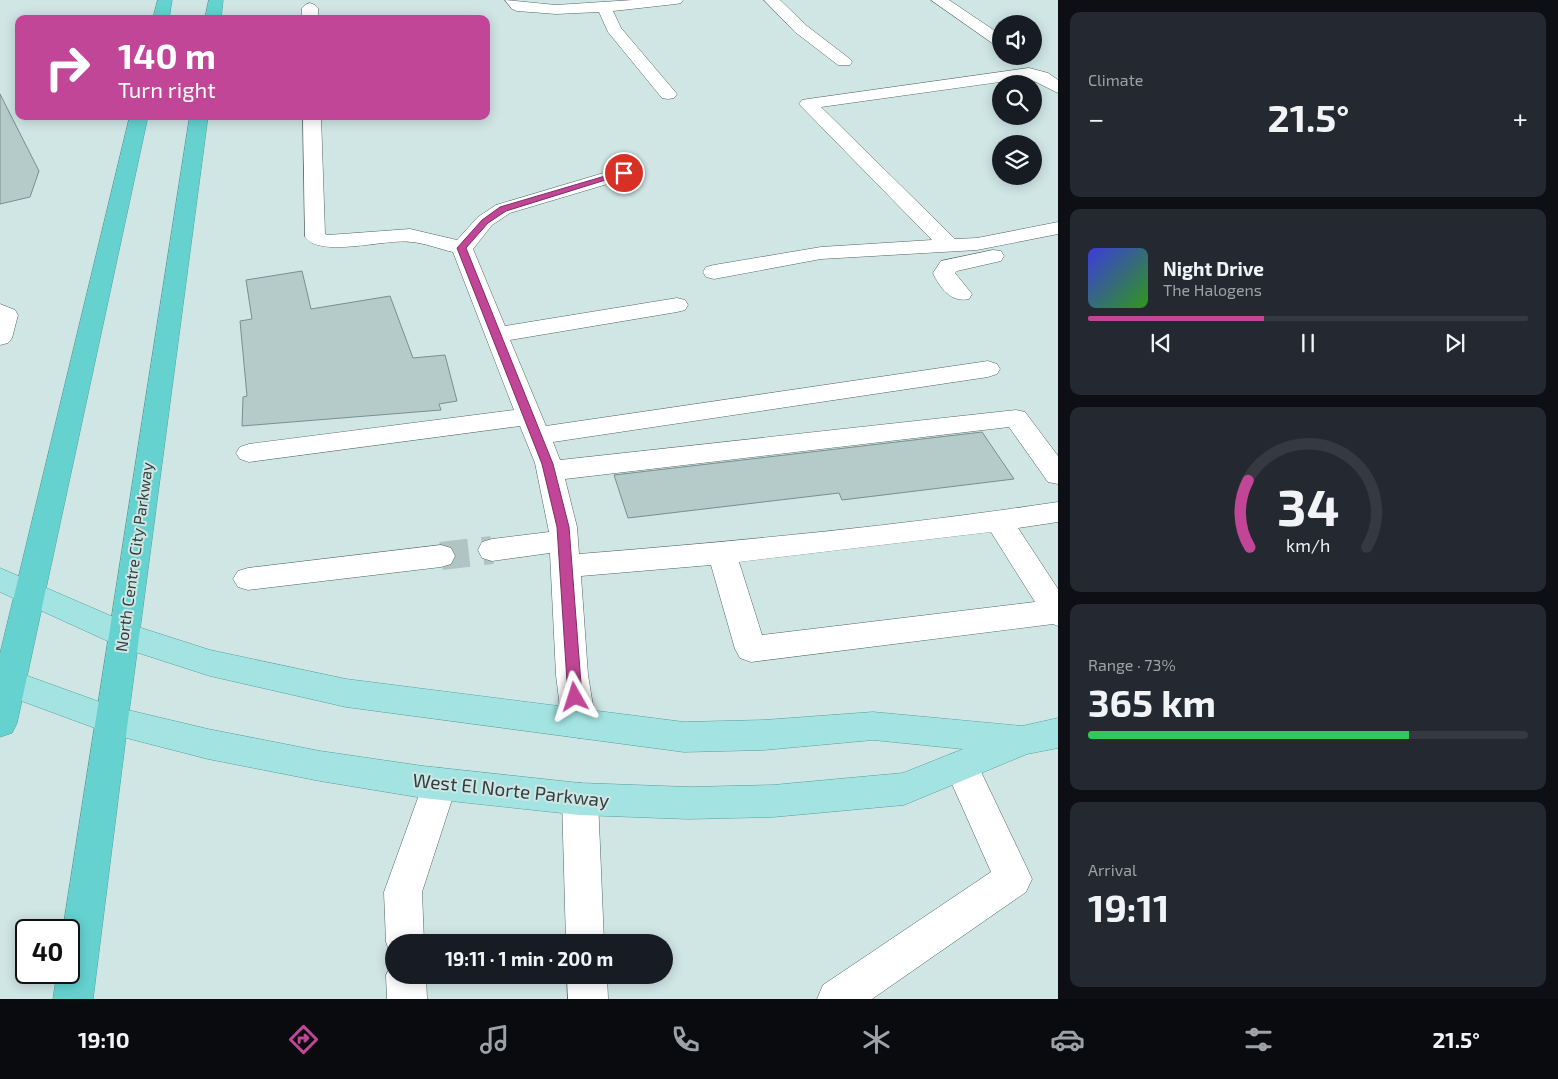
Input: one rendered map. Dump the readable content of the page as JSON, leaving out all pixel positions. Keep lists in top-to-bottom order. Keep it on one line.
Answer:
{"streets":{"highway":["North Centre City Parkway"],"main road":["West El Norte Parkway"]},"crossings":[["North Centre City Parkway","West El Norte Parkway"]],"page":{"tile":["Climate",["Range · 73%","365 km"],["Arrival","19:11"]],"turn":["140 m","Turn right"],"heat":["−","21.5°","+"],"song":["Night Drive","The Halogens"],"limit":"40","trip":"19:11 · 1 min · 200 m","tabs":["19:10","21.5°"],"gauge":["34","km/h"]}}
